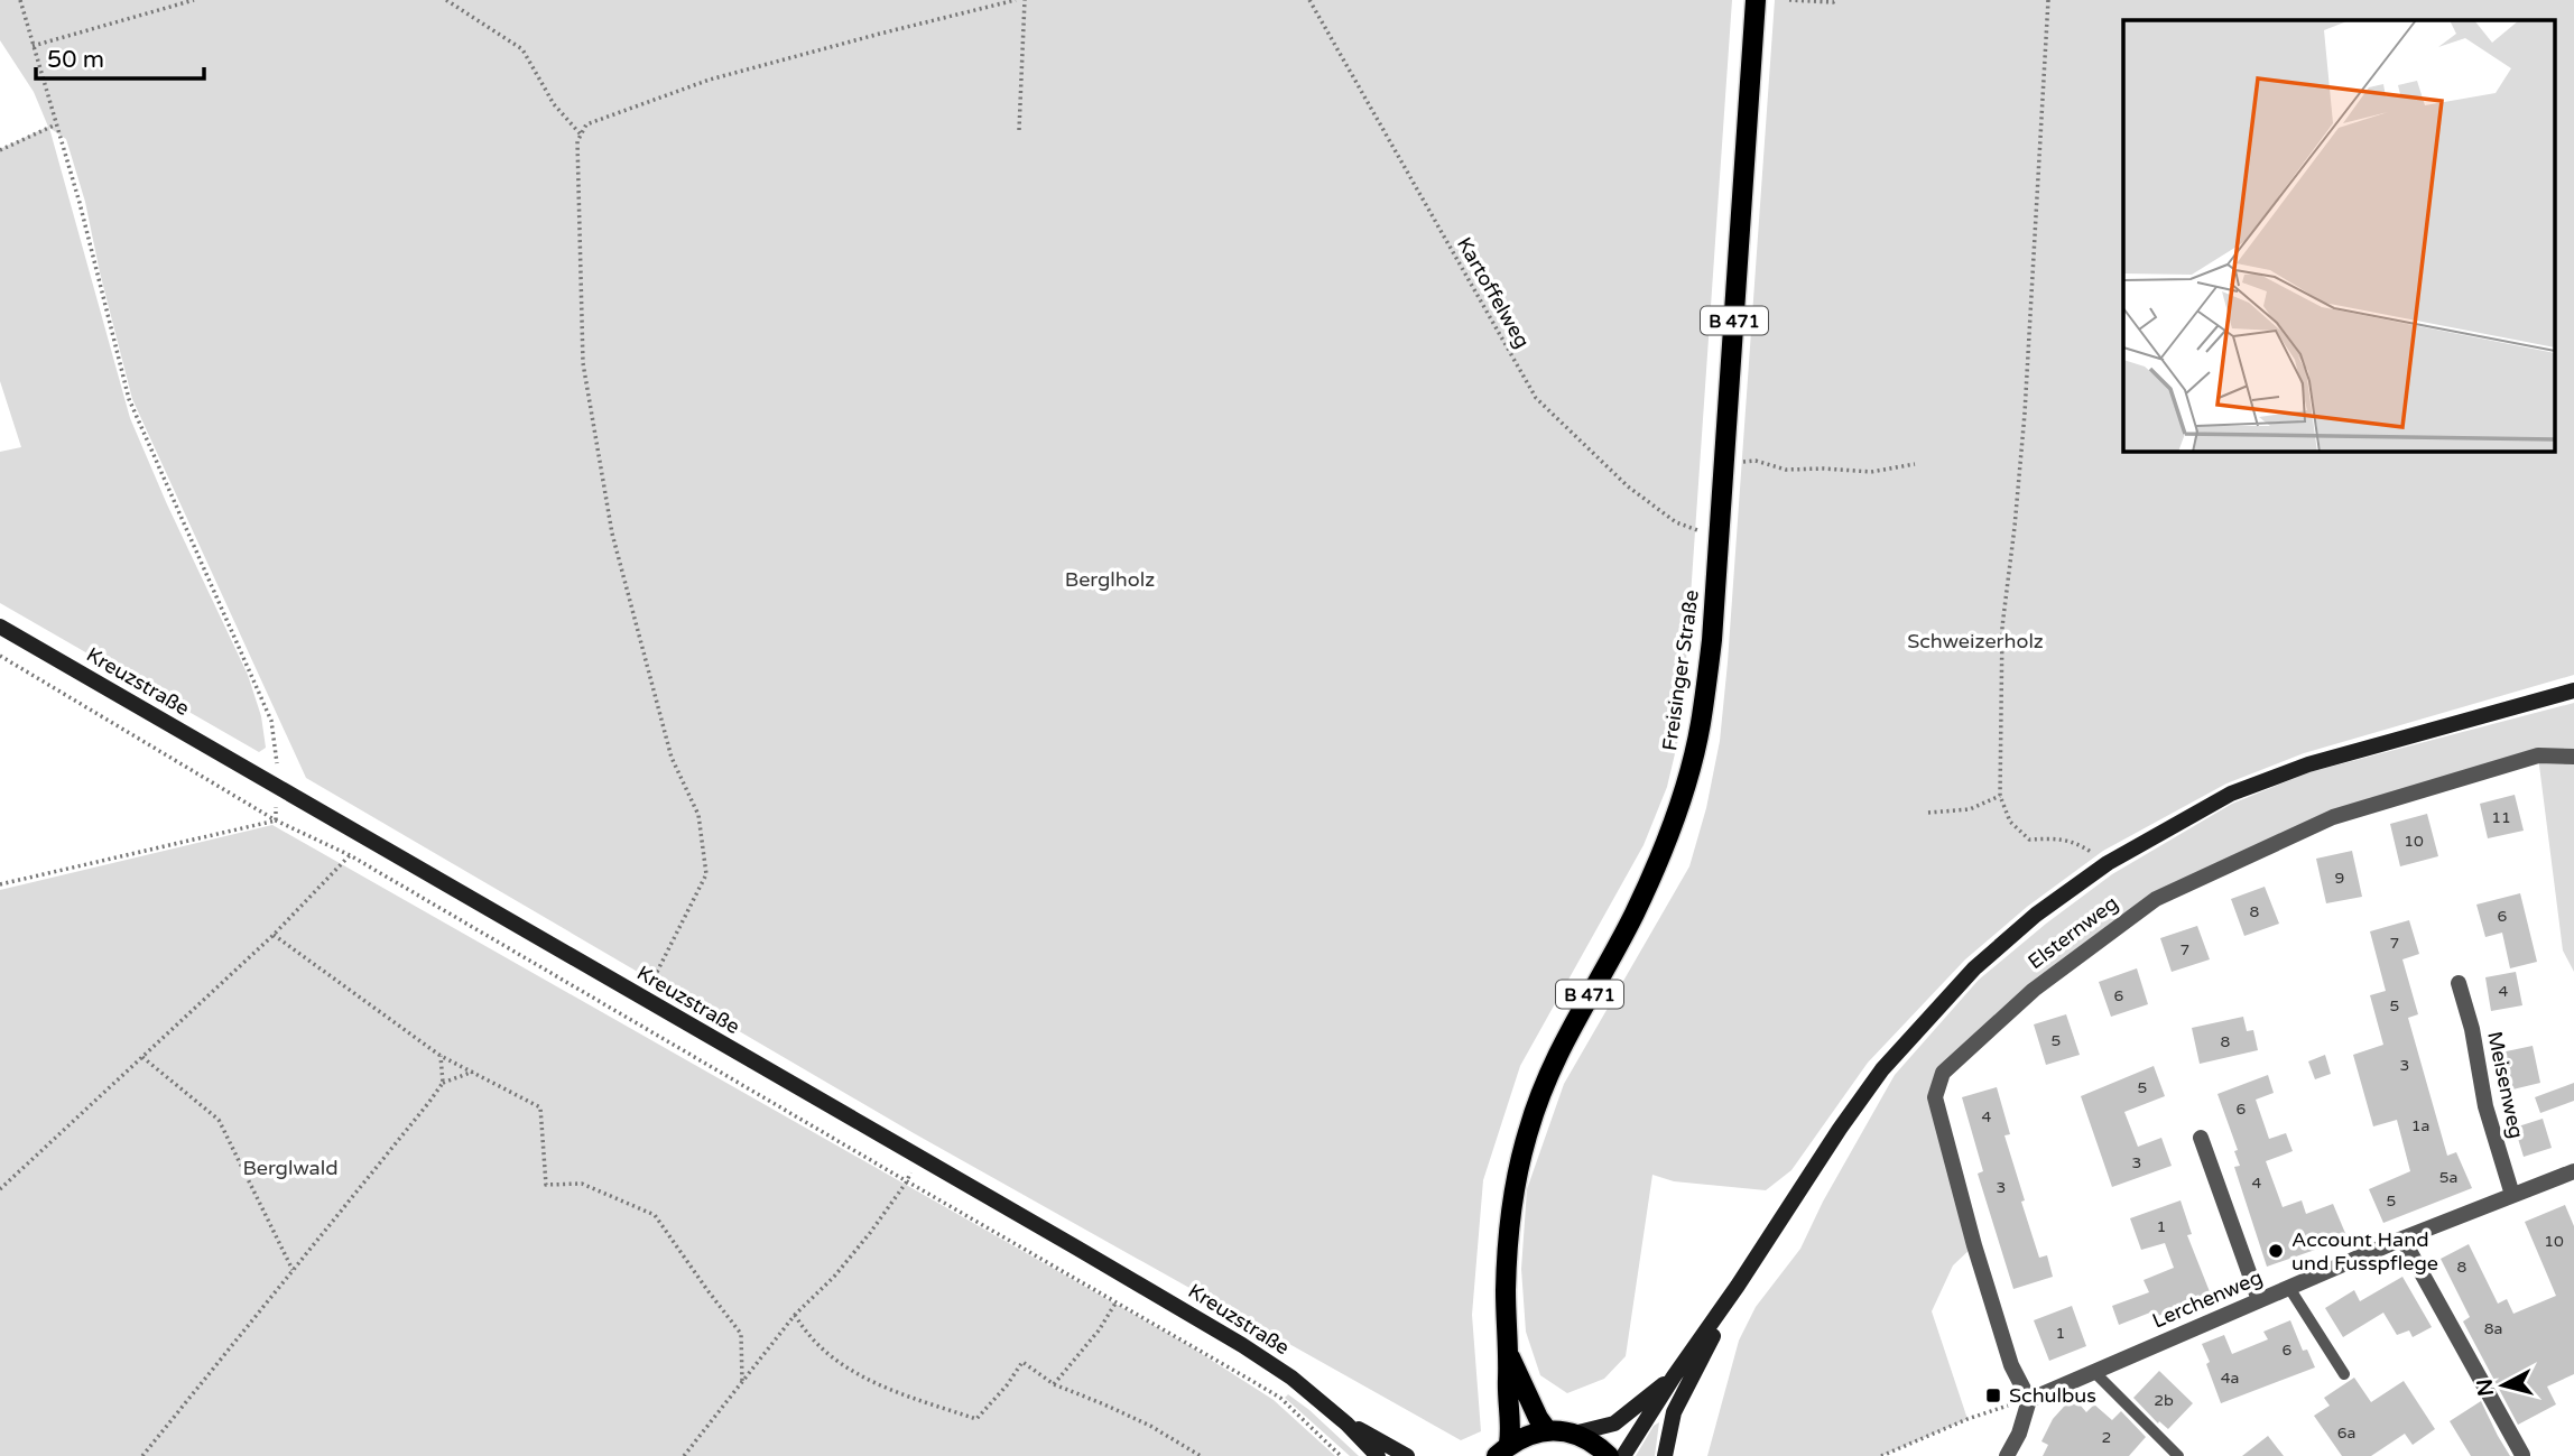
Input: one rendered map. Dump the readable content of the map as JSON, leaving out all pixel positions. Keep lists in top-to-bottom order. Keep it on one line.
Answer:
{"streets":{"main road":["B 471","Freisinger Straße","Kreuzstraße"],"street":["Elsternweg","Meisenweg","Lerchenweg"],"path":["Kartoffelweg"]},"crossings":[["Kartoffelweg","Freisinger Straße"],["B 471","Freisinger Straße"],["Elsternweg","Lerchenweg"],["Meisenweg","Lerchenweg"]],"parks":["Berglholz","Schweizerholz","Berglwald"],"places":{"other":["Account Hand und Fusspflege"],"transit":["Schulbus"]},"house_numbers":["11","10","9","8","6","7","7","4","6","5","5","8","3","5","6","4","1a","3","5a","4","3","5","1","10","8","8a","1","6","4a","2b","6a","2"],"scale_bar":"50 m","north":"left"}
